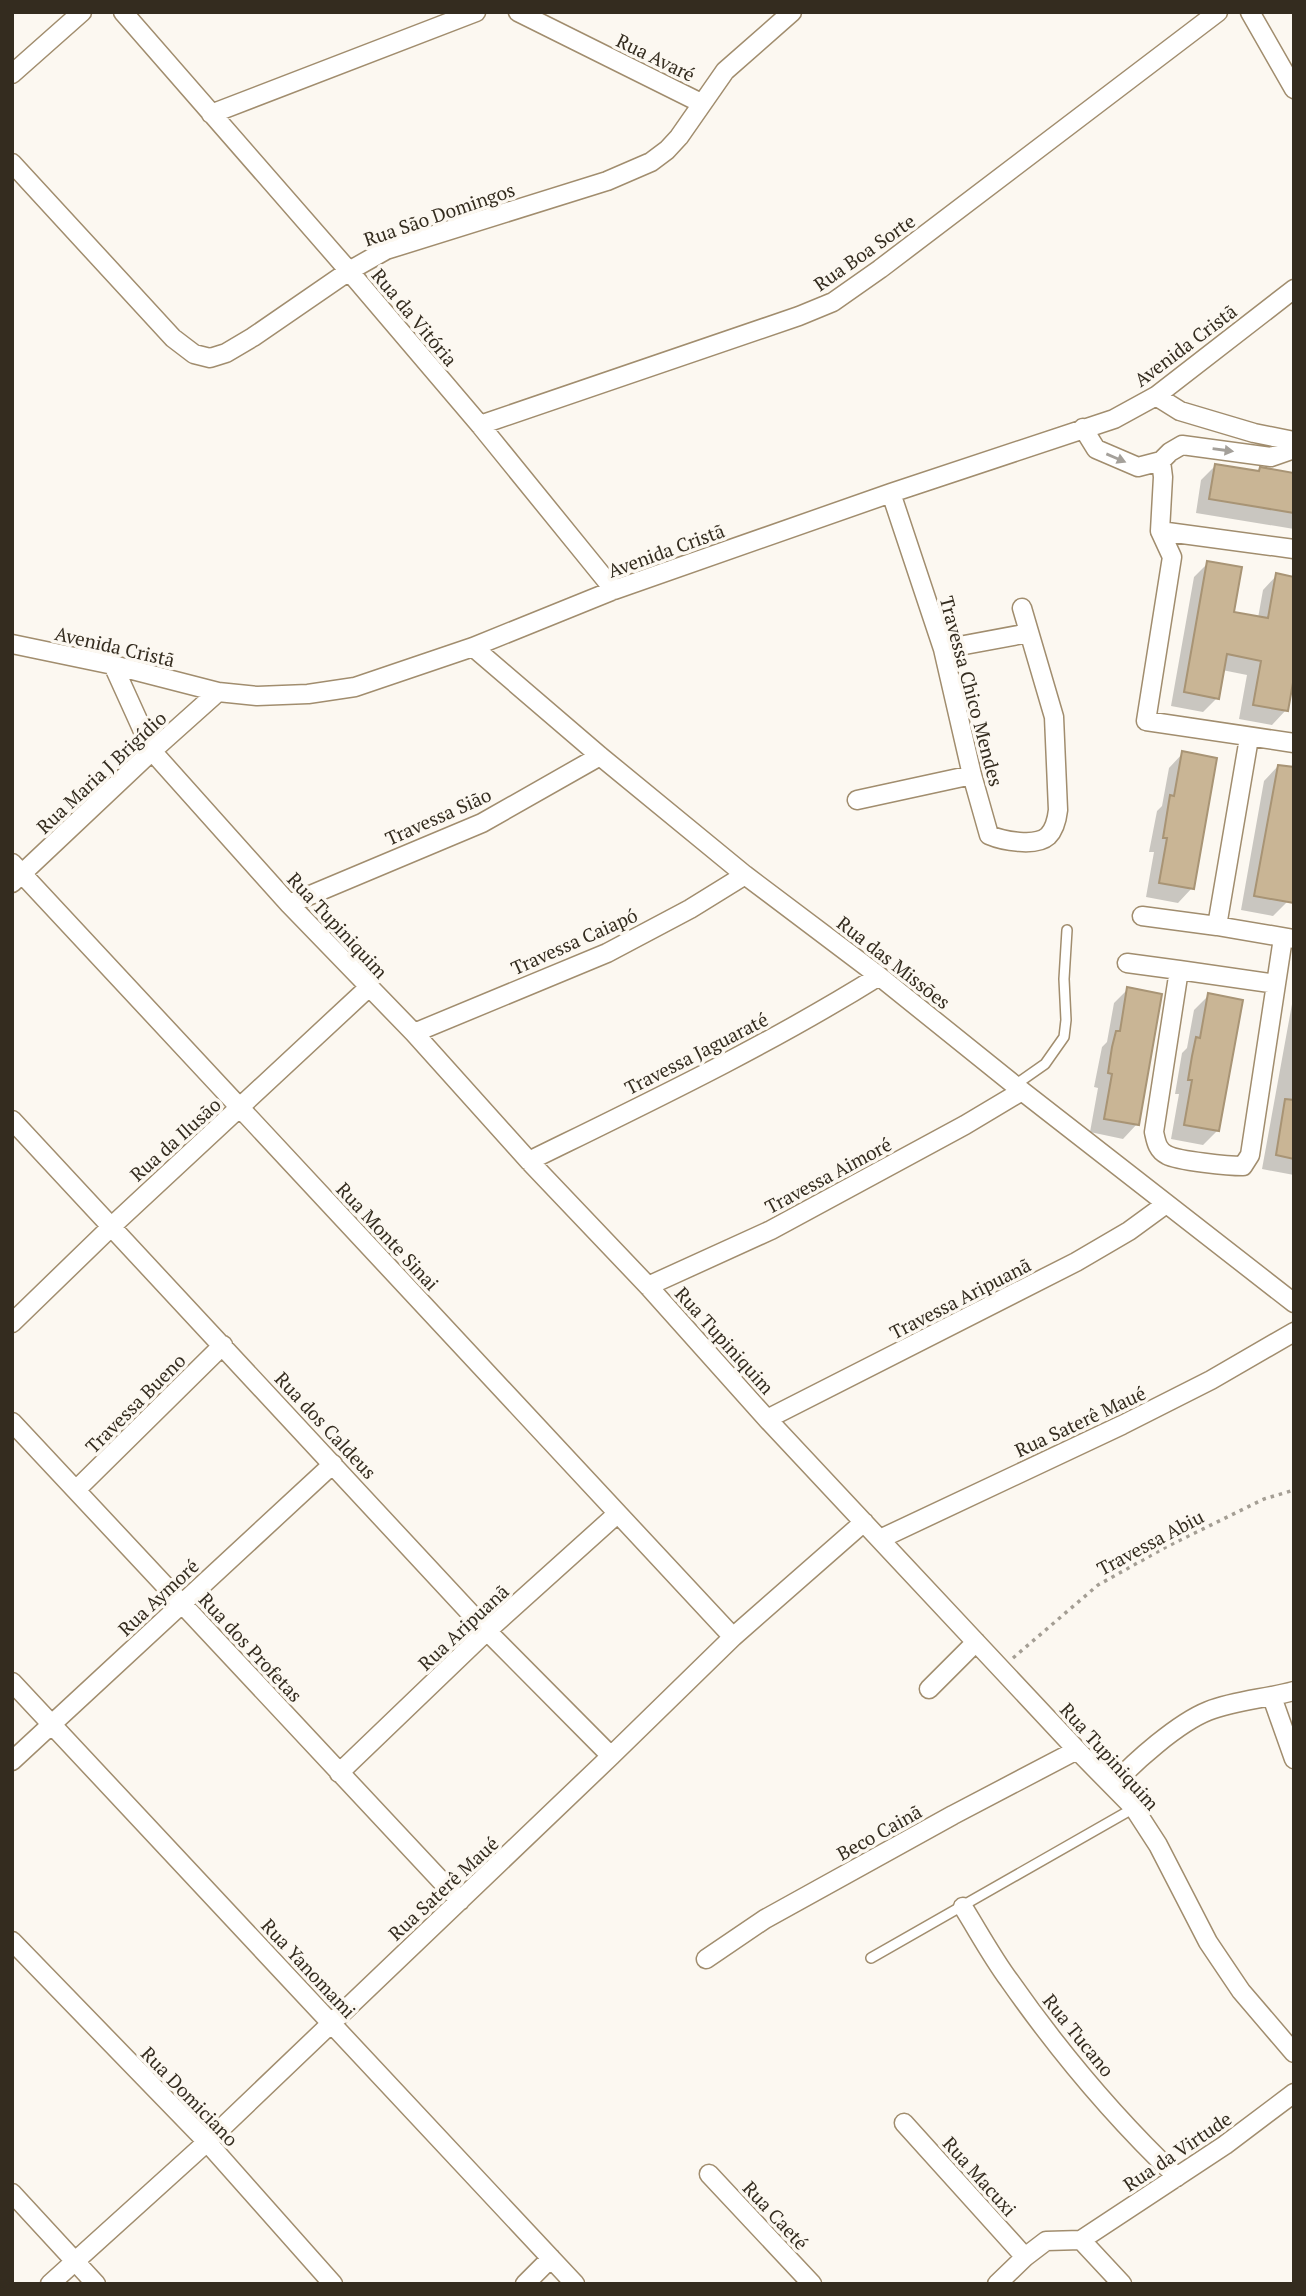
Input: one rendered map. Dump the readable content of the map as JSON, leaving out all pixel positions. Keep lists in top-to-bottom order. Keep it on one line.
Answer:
{"streets":{"street":["Rua Avaré","Rua São Domingos","Rua Boa Sorte","Rua da Vitória","Avenida Cristã","Travessa Chico Mendes","Rua Maria J Brigídio","Travessa Sião","Rua Tupiniquim","Travessa Caiapó","Rua das Missões","Travessa Jaguaraté","Rua da Ilusão","Travessa Aimoré","Rua Monte Sinai","Travessa Aripuanã","Travessa Bueno","Rua Saterê Maué","Rua dos Caldeus","Rua Aymoré","Rua Aripuanã","Rua dos Profetas","Beco Cainã","Rua Yanomami","Rua Tucano","Rua Domiciano","Rua da Virtude","Rua Macuxi","Rua Caeté"],"path":["Travessa Abiu"]},"crossings":[["Rua Avaré","Rua São Domingos"],["Rua São Domingos","Rua da Vitória"],["Rua Boa Sorte","Rua da Vitória"],["Rua da Vitória","Avenida Cristã"],["Avenida Cristã","Travessa Chico Mendes"],["Avenida Cristã","Rua Maria J Brigídio"],["Avenida Cristã","Rua Tupiniquim"],["Avenida Cristã","Rua das Missões"],["Rua Maria J Brigídio","Rua Tupiniquim"],["Rua Maria J Brigídio","Rua Monte Sinai"],["Travessa Sião","Rua Tupiniquim"],["Travessa Sião","Rua das Missões"],["Rua Tupiniquim","Travessa Caiapó"],["Rua Tupiniquim","Travessa Jaguaraté"],["Rua Tupiniquim","Rua da Ilusão"],["Rua Tupiniquim","Travessa Aimoré"],["Rua Tupiniquim","Travessa Aripuanã"],["Rua Tupiniquim","Rua Saterê Maué"],["Rua Tupiniquim","Travessa Abiu"],["Rua Tupiniquim","Beco Cainã"],["Travessa Caiapó","Rua das Missões"],["Rua das Missões","Travessa Jaguaraté"],["Rua das Missões","Travessa Aimoré"],["Rua das Missões","Travessa Aripuanã"],["Rua da Ilusão","Rua Monte Sinai"],["Rua da Ilusão","Rua dos Caldeus"],["Rua Monte Sinai","Rua Saterê Maué"],["Rua Monte Sinai","Rua Aripuanã"],["Travessa Bueno","Rua dos Caldeus"],["Travessa Bueno","Rua dos Profetas"],["Rua Saterê Maué","Rua dos Caldeus"],["Rua Saterê Maué","Rua dos Profetas"],["Rua Saterê Maué","Rua Yanomami"],["Rua Saterê Maué","Rua Domiciano"],["Rua dos Caldeus","Rua Aymoré"],["Rua dos Caldeus","Rua Aripuanã"],["Rua Aymoré","Rua dos Profetas"],["Rua Aymoré","Rua Yanomami"],["Rua Aripuanã","Rua dos Profetas"],["Rua Tucano","Rua da Virtude"]]}
